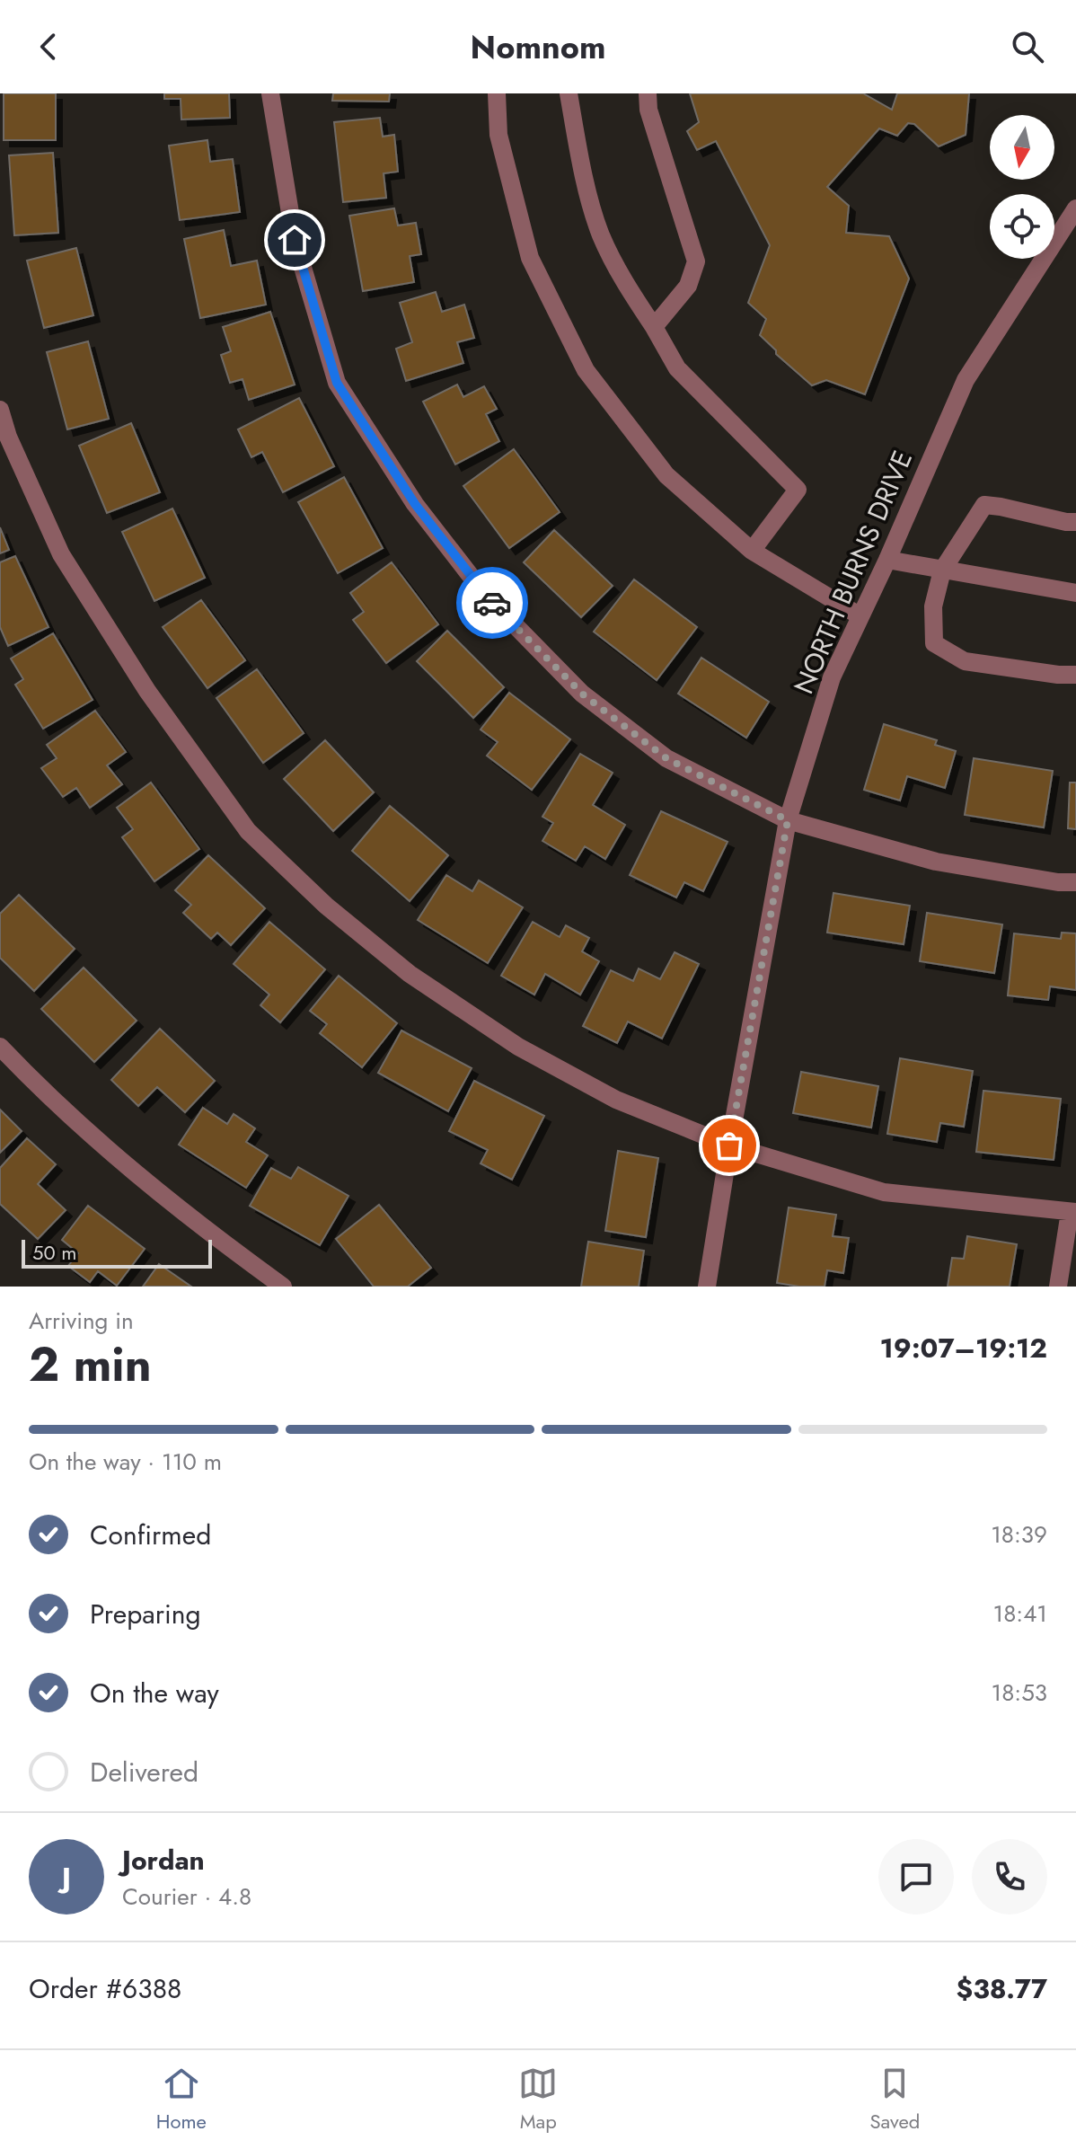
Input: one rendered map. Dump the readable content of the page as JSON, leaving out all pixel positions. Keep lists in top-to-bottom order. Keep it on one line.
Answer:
{"streets":{"street":["NORTH BURNS DRIVE"]},"scale_bar":"50 m","north":"bottom","page":{"header":"Nomnom","scale":"50 m","heading":["2 min","Arriving in","19:07–19:12"],"panel":["Jordan","Courier · 4.8","Order #6388","$38.77"],"bar":"On the way · 110 m","list":[["Confirmed","18:39"],["Preparing","18:41"],["On the way","18:53"],"Delivered"],"round":"J","tabs":["Home","Map","Saved"]}}
